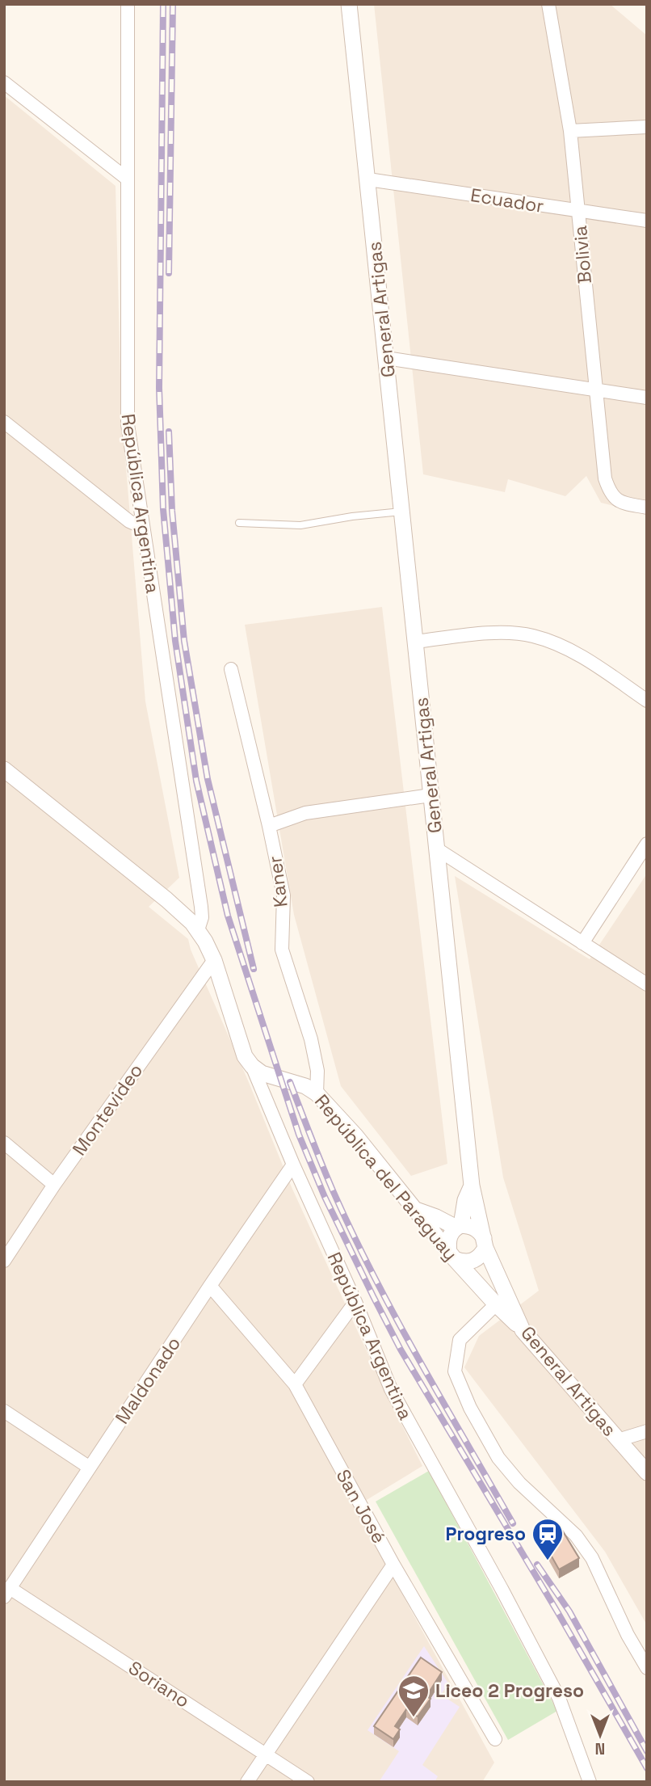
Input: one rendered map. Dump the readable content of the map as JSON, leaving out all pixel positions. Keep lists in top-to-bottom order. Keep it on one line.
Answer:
{"streets":{"street":["Ecuador","Bolivia","General Artigas","República Argentina","Kaner","Montevideo","República del Paraguay","Maldonado","San José","Soriano"]},"crossings":[["Ecuador","Bolivia"],["Ecuador","General Artigas"],["General Artigas","República del Paraguay"],["República Argentina","República del Paraguay"],["República Argentina","Maldonado"],["Kaner","República del Paraguay"],["Maldonado","San José"],["Maldonado","Soriano"]],"places":{"station":["Progreso"],"school or university":["Liceo 2 Progreso"]},"north":"bottom"}
